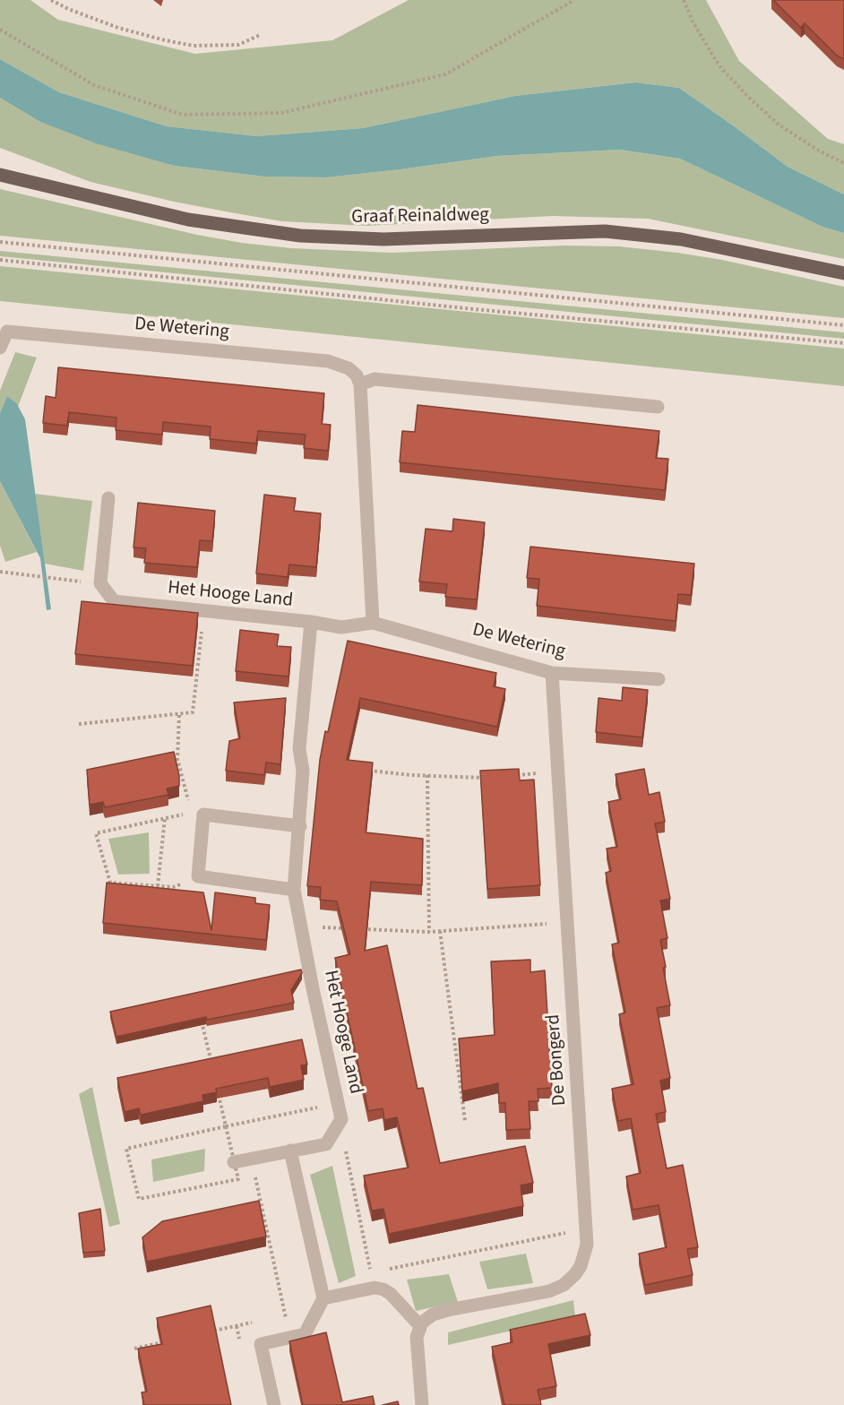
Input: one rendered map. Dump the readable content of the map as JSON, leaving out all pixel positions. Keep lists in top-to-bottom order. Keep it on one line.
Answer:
{"streets":{"main road":["Graaf Reinaldweg"],"street":["De Wetering","Het Hooge Land","De Bongerd"]},"crossings":[["De Wetering","Het Hooge Land"],["De Wetering","De Bongerd"]]}
